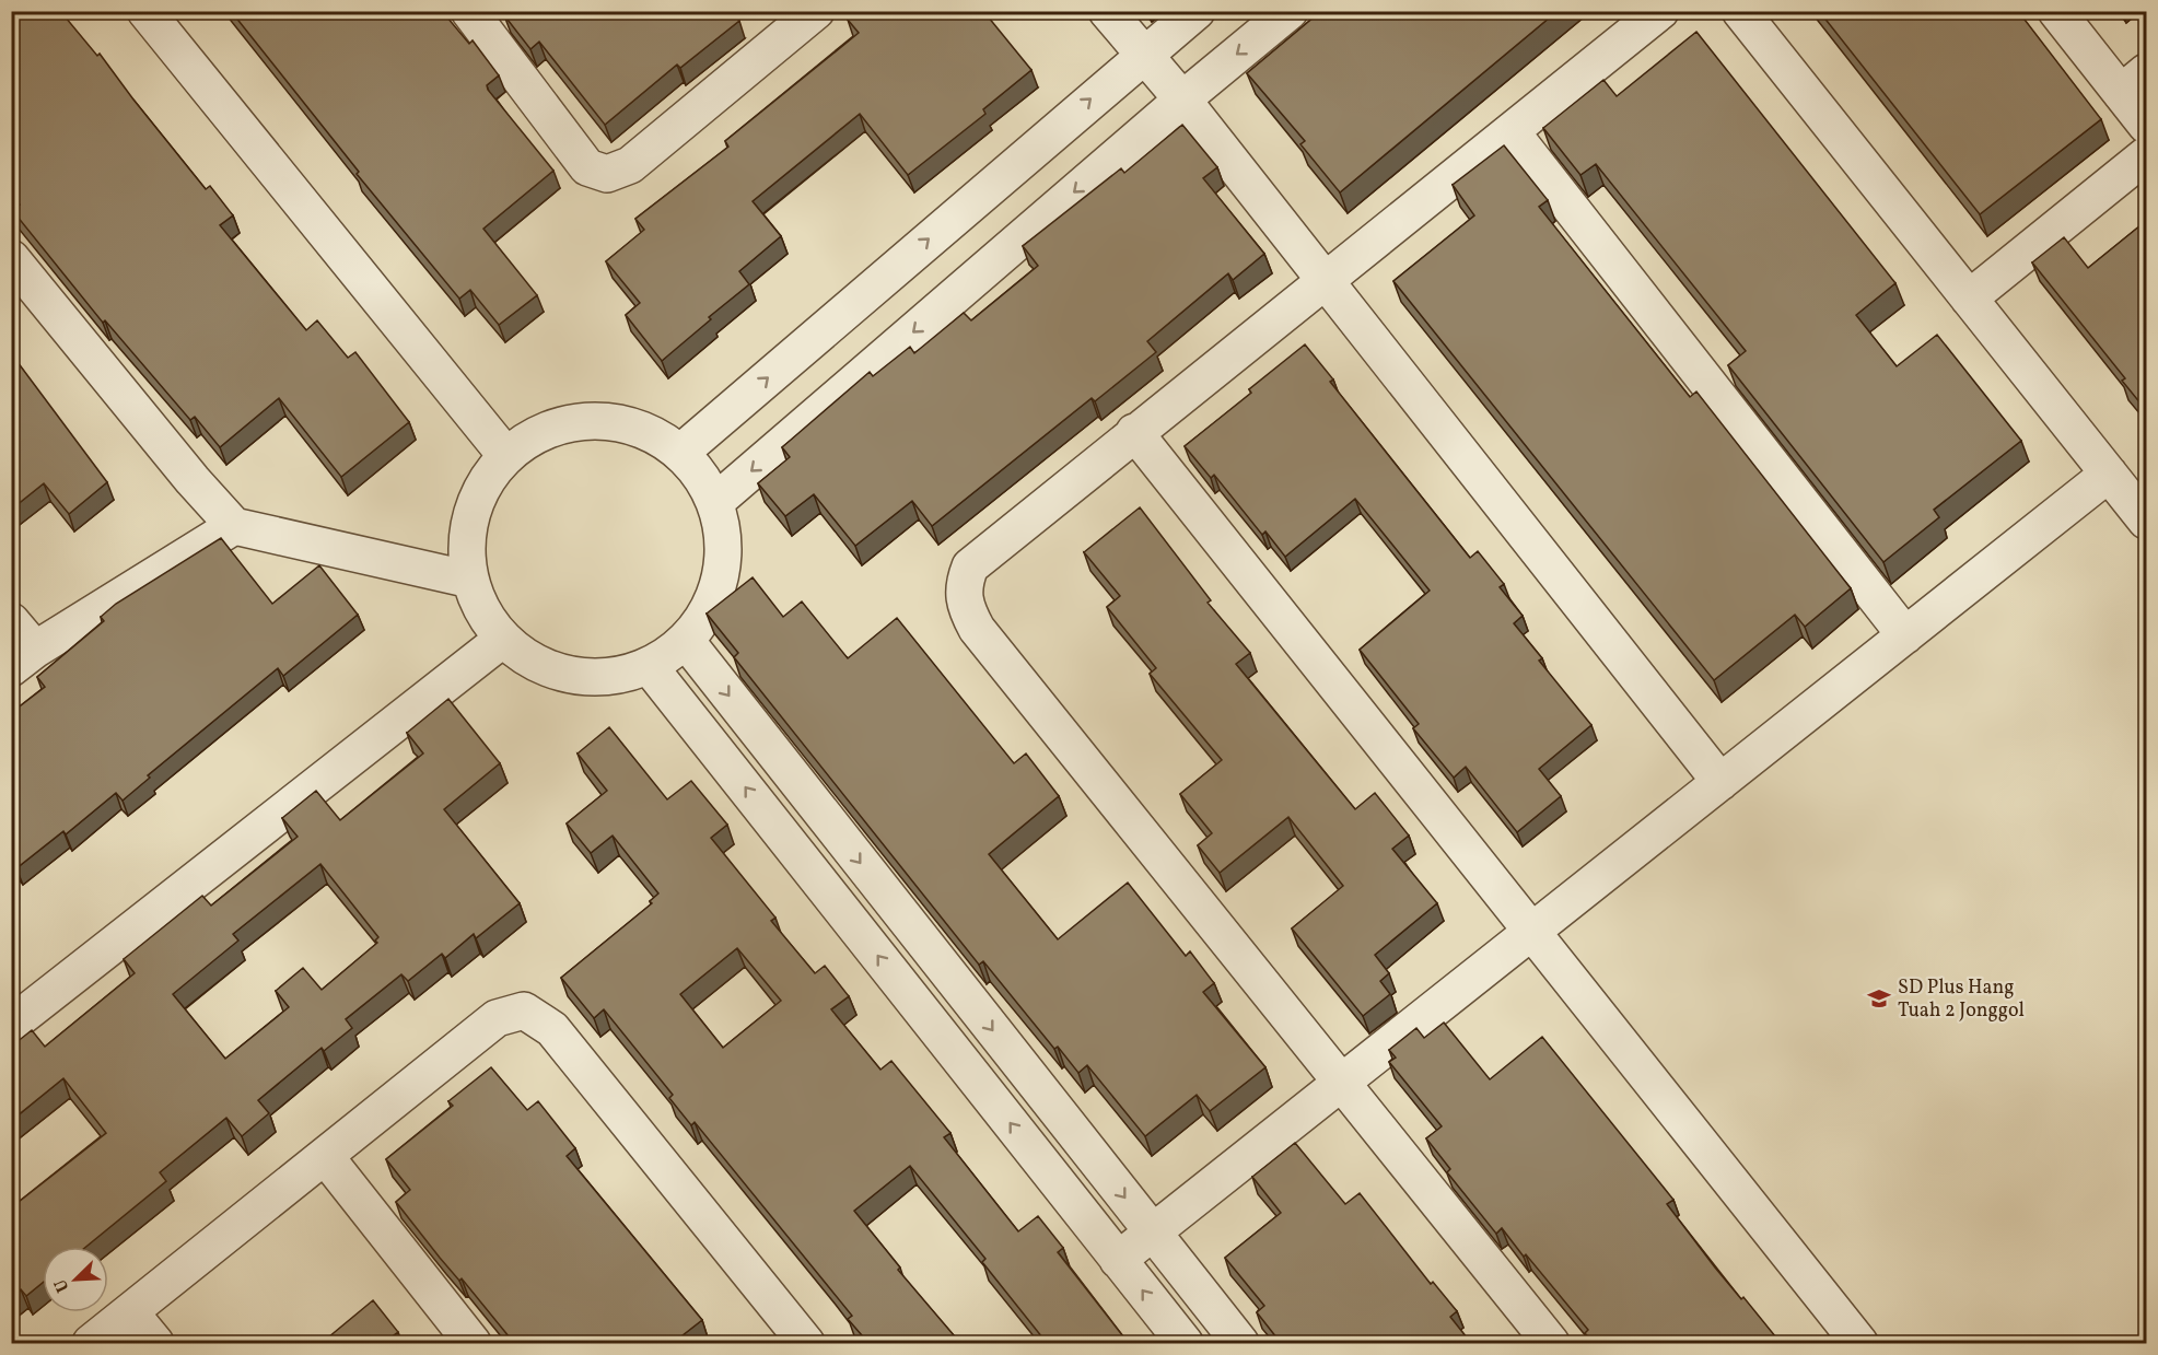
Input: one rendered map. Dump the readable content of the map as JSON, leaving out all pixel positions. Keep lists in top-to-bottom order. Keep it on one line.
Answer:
{"places":{"school or university":["SD Plus Hang Tuah 2 Jonggol"]},"north":"bottom left"}
